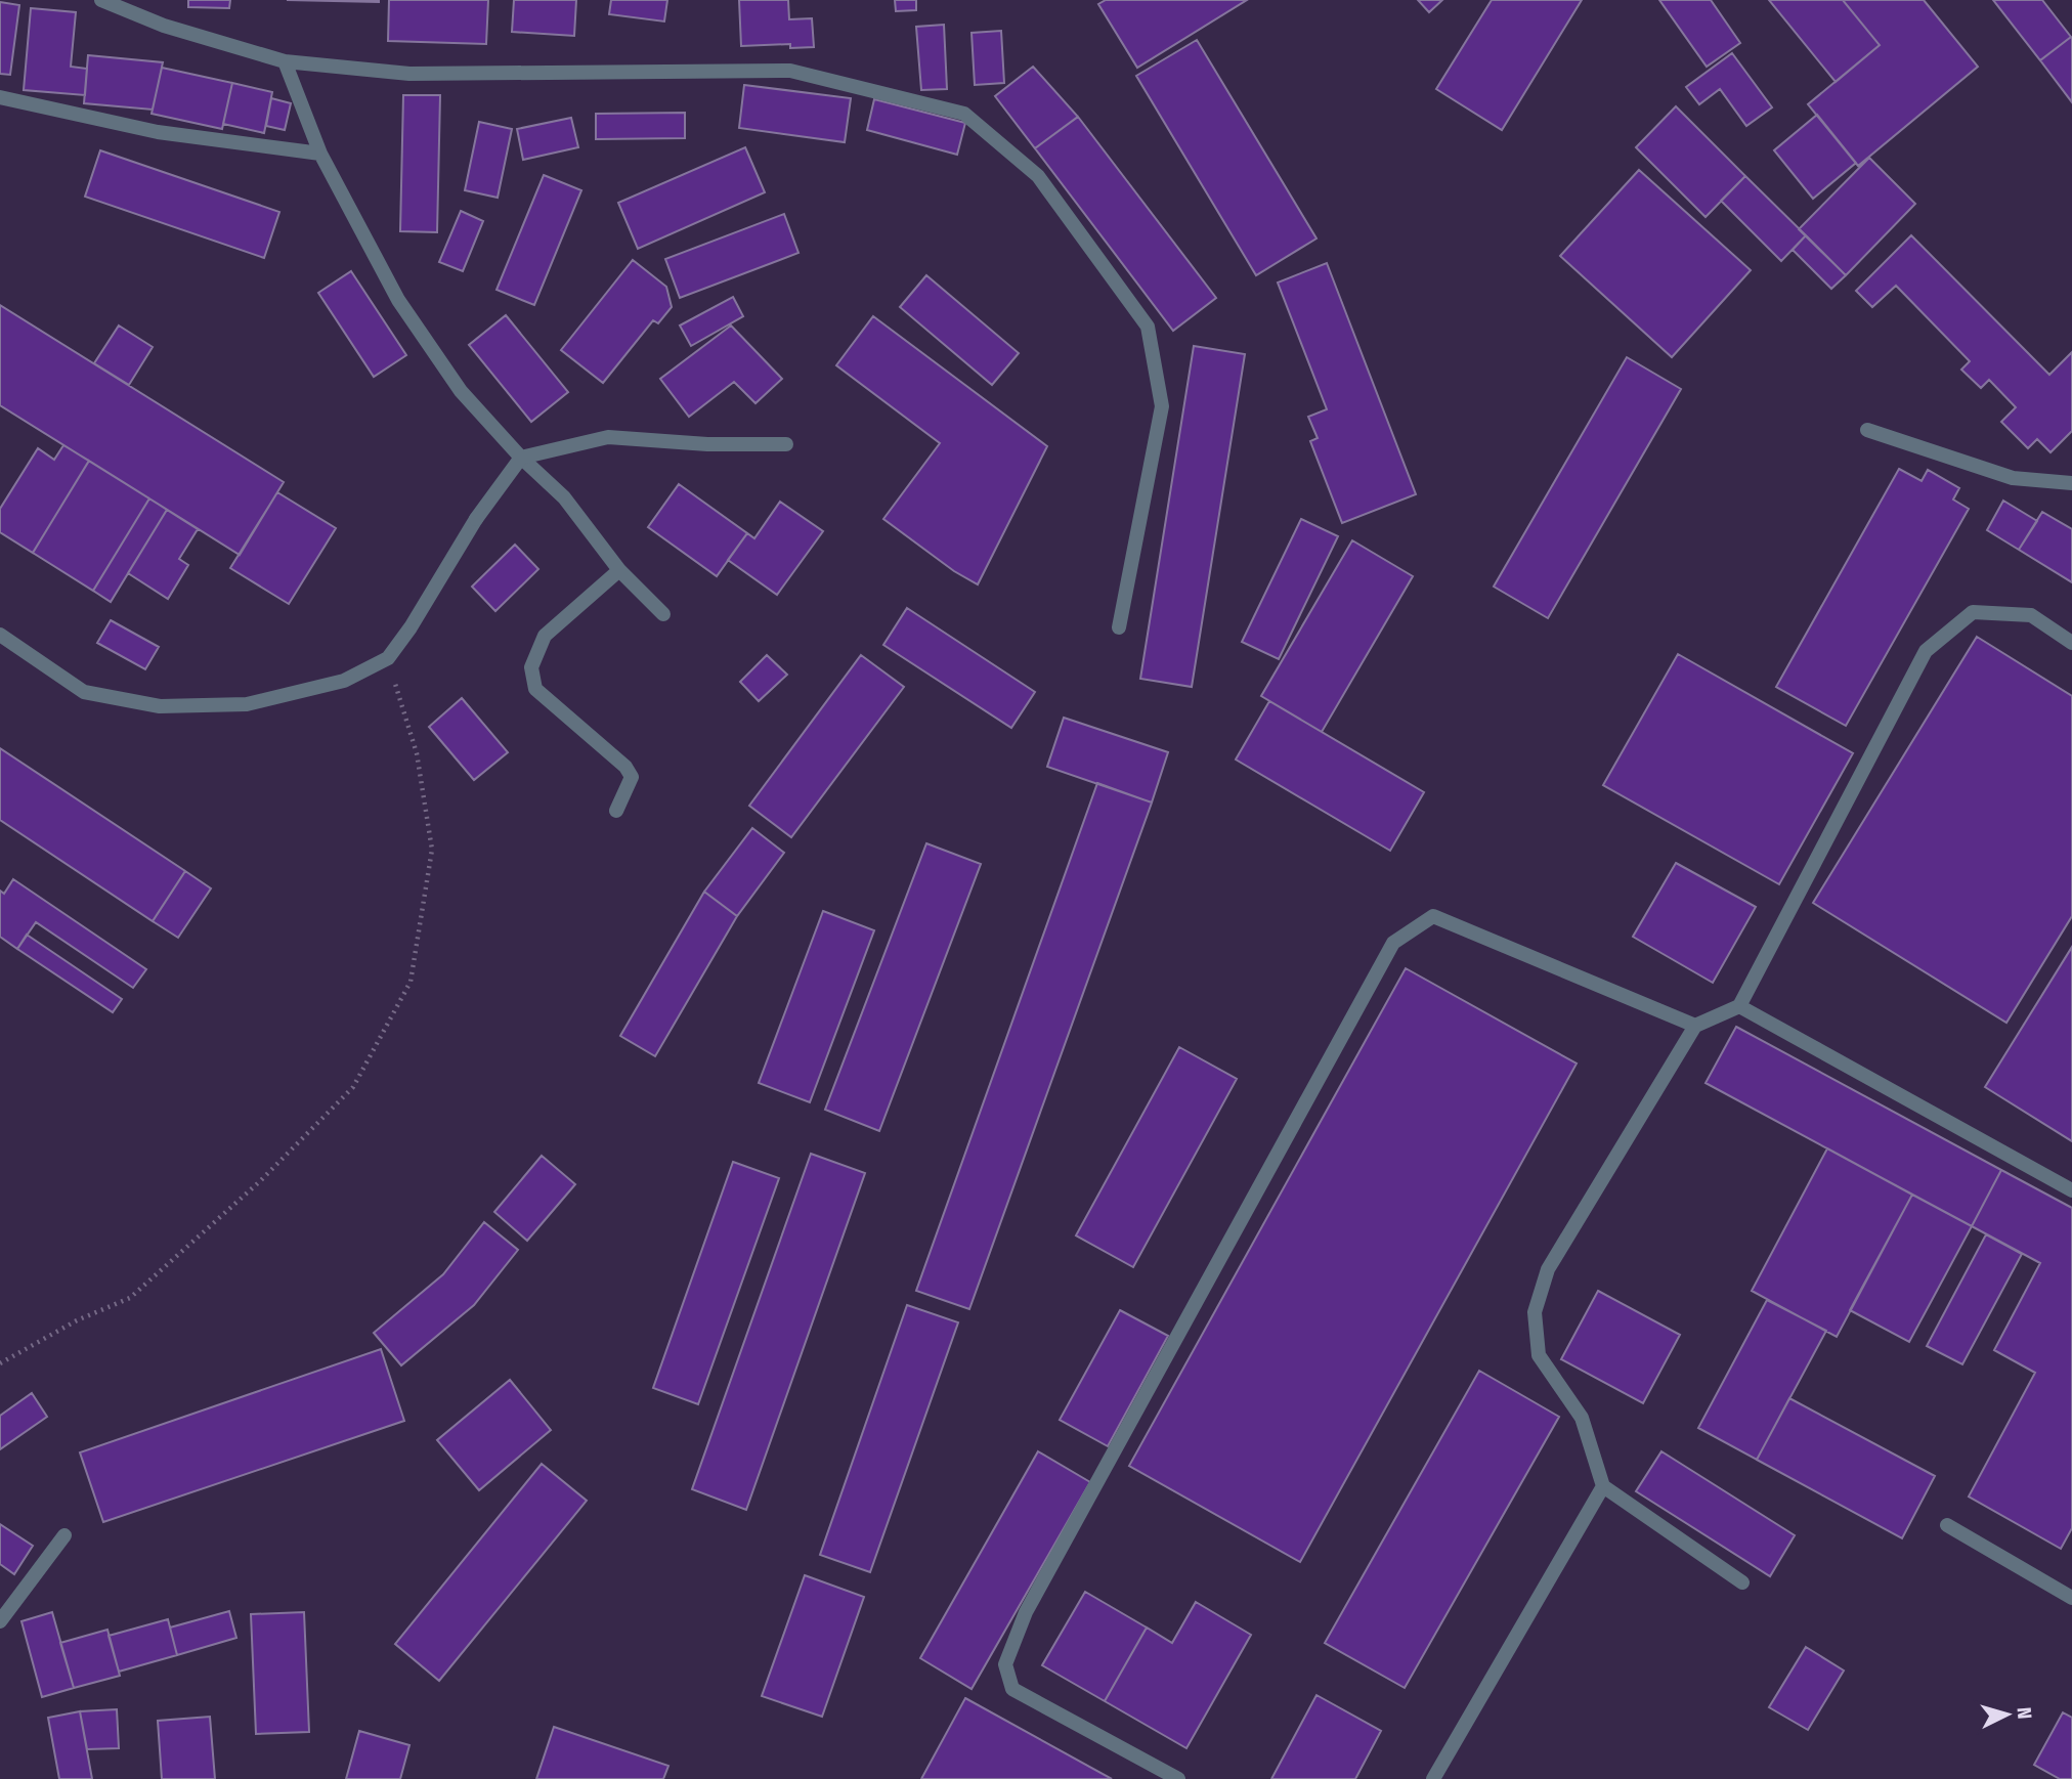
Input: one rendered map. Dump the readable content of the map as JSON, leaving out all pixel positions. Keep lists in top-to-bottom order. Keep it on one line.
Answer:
{"north":"right"}
